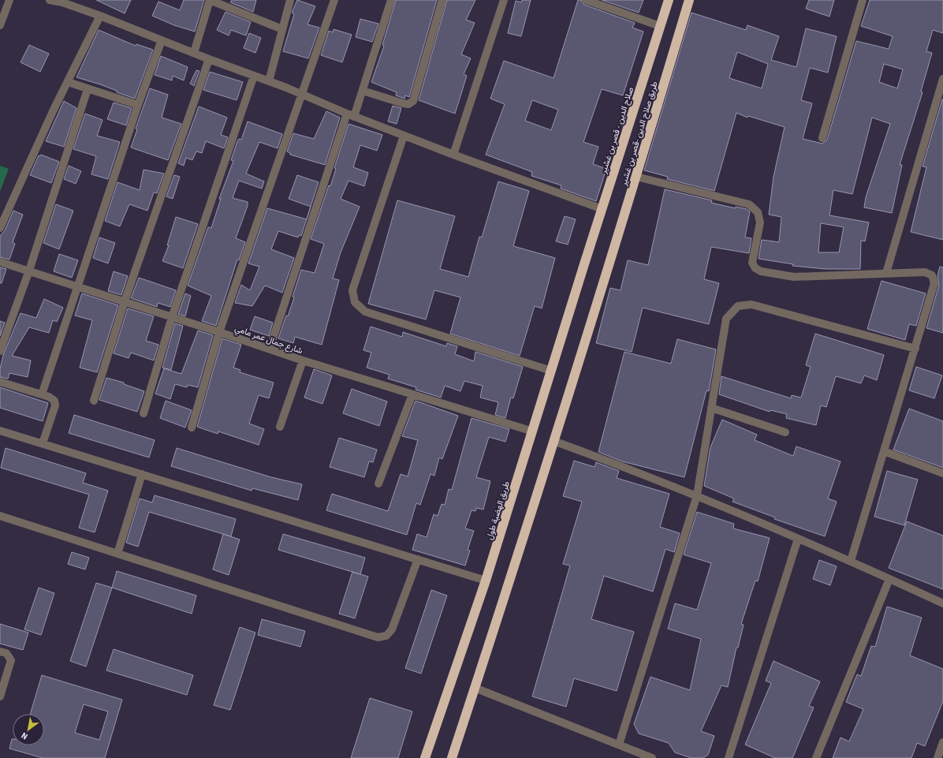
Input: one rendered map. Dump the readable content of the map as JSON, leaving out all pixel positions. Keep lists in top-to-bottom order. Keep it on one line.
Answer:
{"streets":{"highway":["صلاح الدين - قصر بن غشير","طريق صلاح الدين -قصر بن غشير","طريق الهضبة طول"],"street":["شارع جمال عمر مامي"]},"crossings":[["صلاح الدين - قصر بن غشير","طريق الهضبة طول"],["شارع جمال عمر مامي","طريق الهضبة طول"]],"north":"bottom left"}
